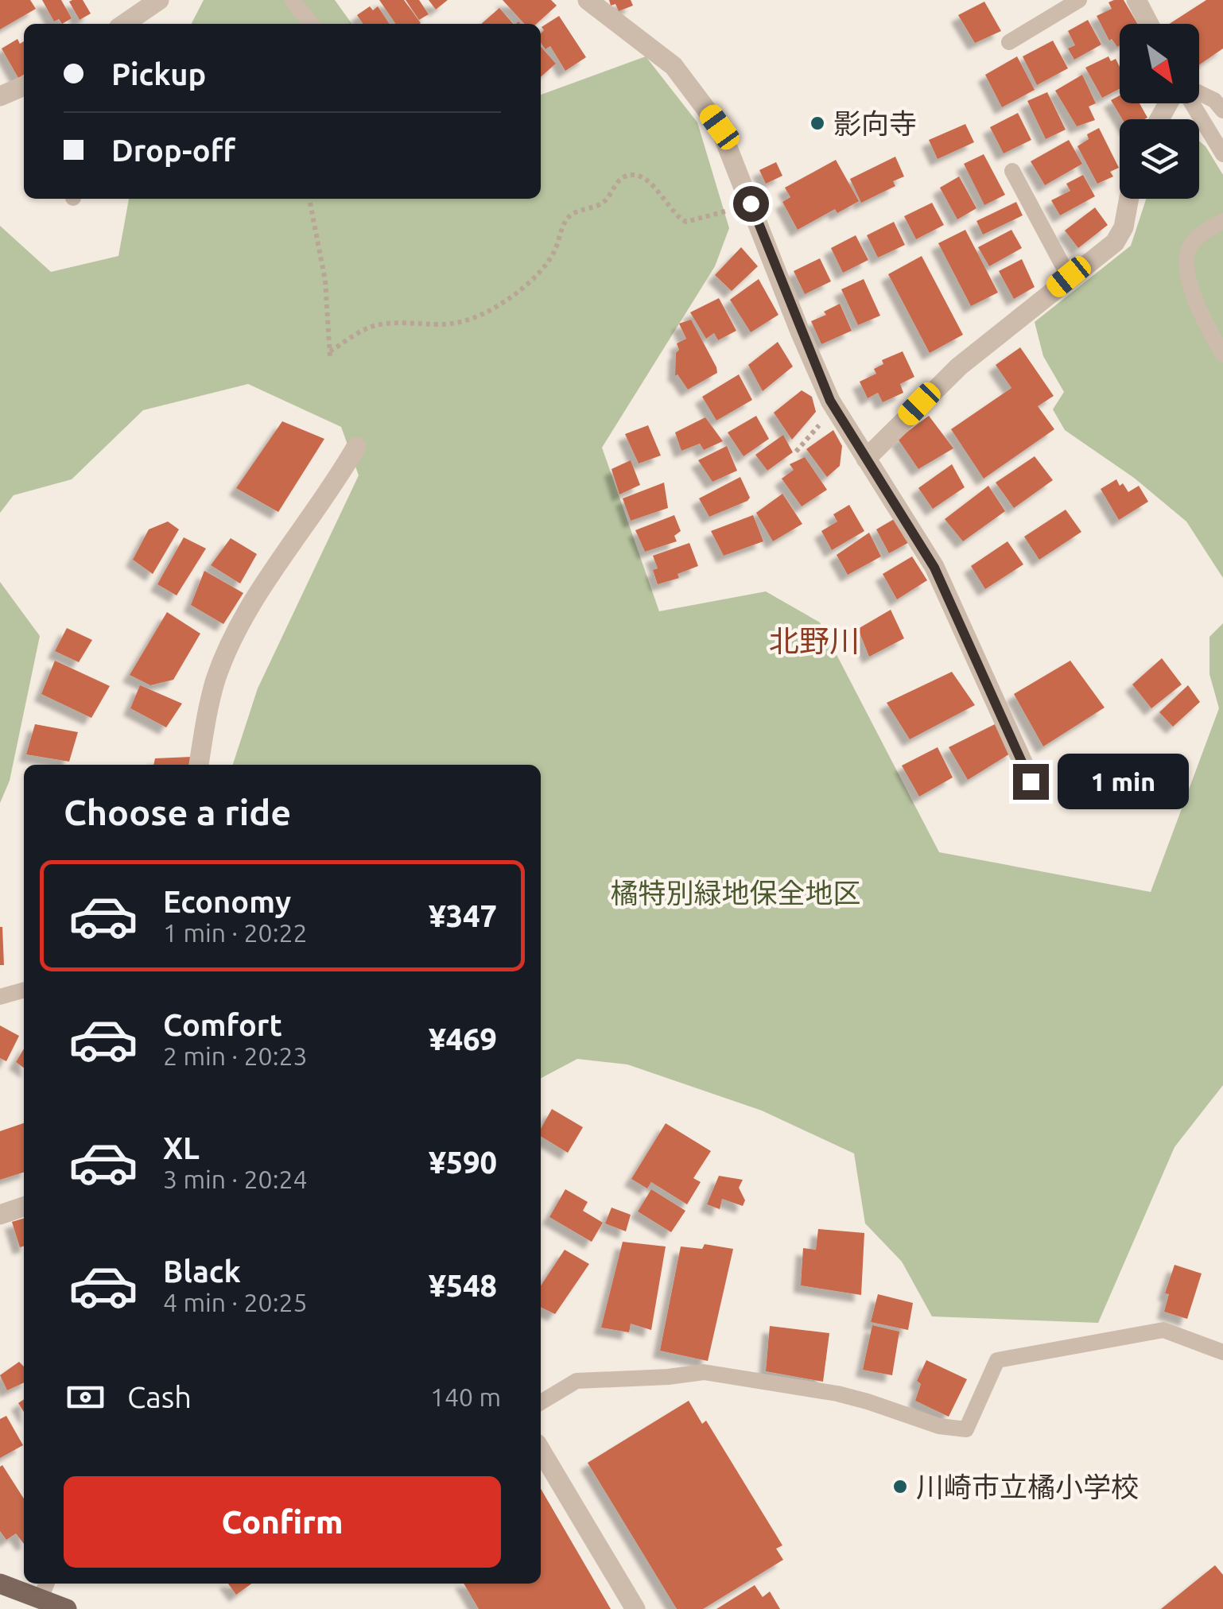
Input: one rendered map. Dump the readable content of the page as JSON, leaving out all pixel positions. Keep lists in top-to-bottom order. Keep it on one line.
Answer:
{"districts":["北野川"],"parks":["橘特別緑地保全地区"],"places":["影向寺","川崎市立橘小学校"],"north":"bottom right","page":{"banner":["Pickup","Drop-off"],"bubble":"1 min","heading":"Choose a ride","list":[{"name":"Economy","note":"1 min · 20:22","value":"¥347"},{"name":"Comfort","note":"2 min · 20:23","value":"¥469"},{"name":"XL","note":"3 min · 20:24","value":"¥590"},{"name":"Black","note":"4 min · 20:25","value":"¥548"}],"pay":["Cash","140 m"],"buttons":"Confirm"}}
